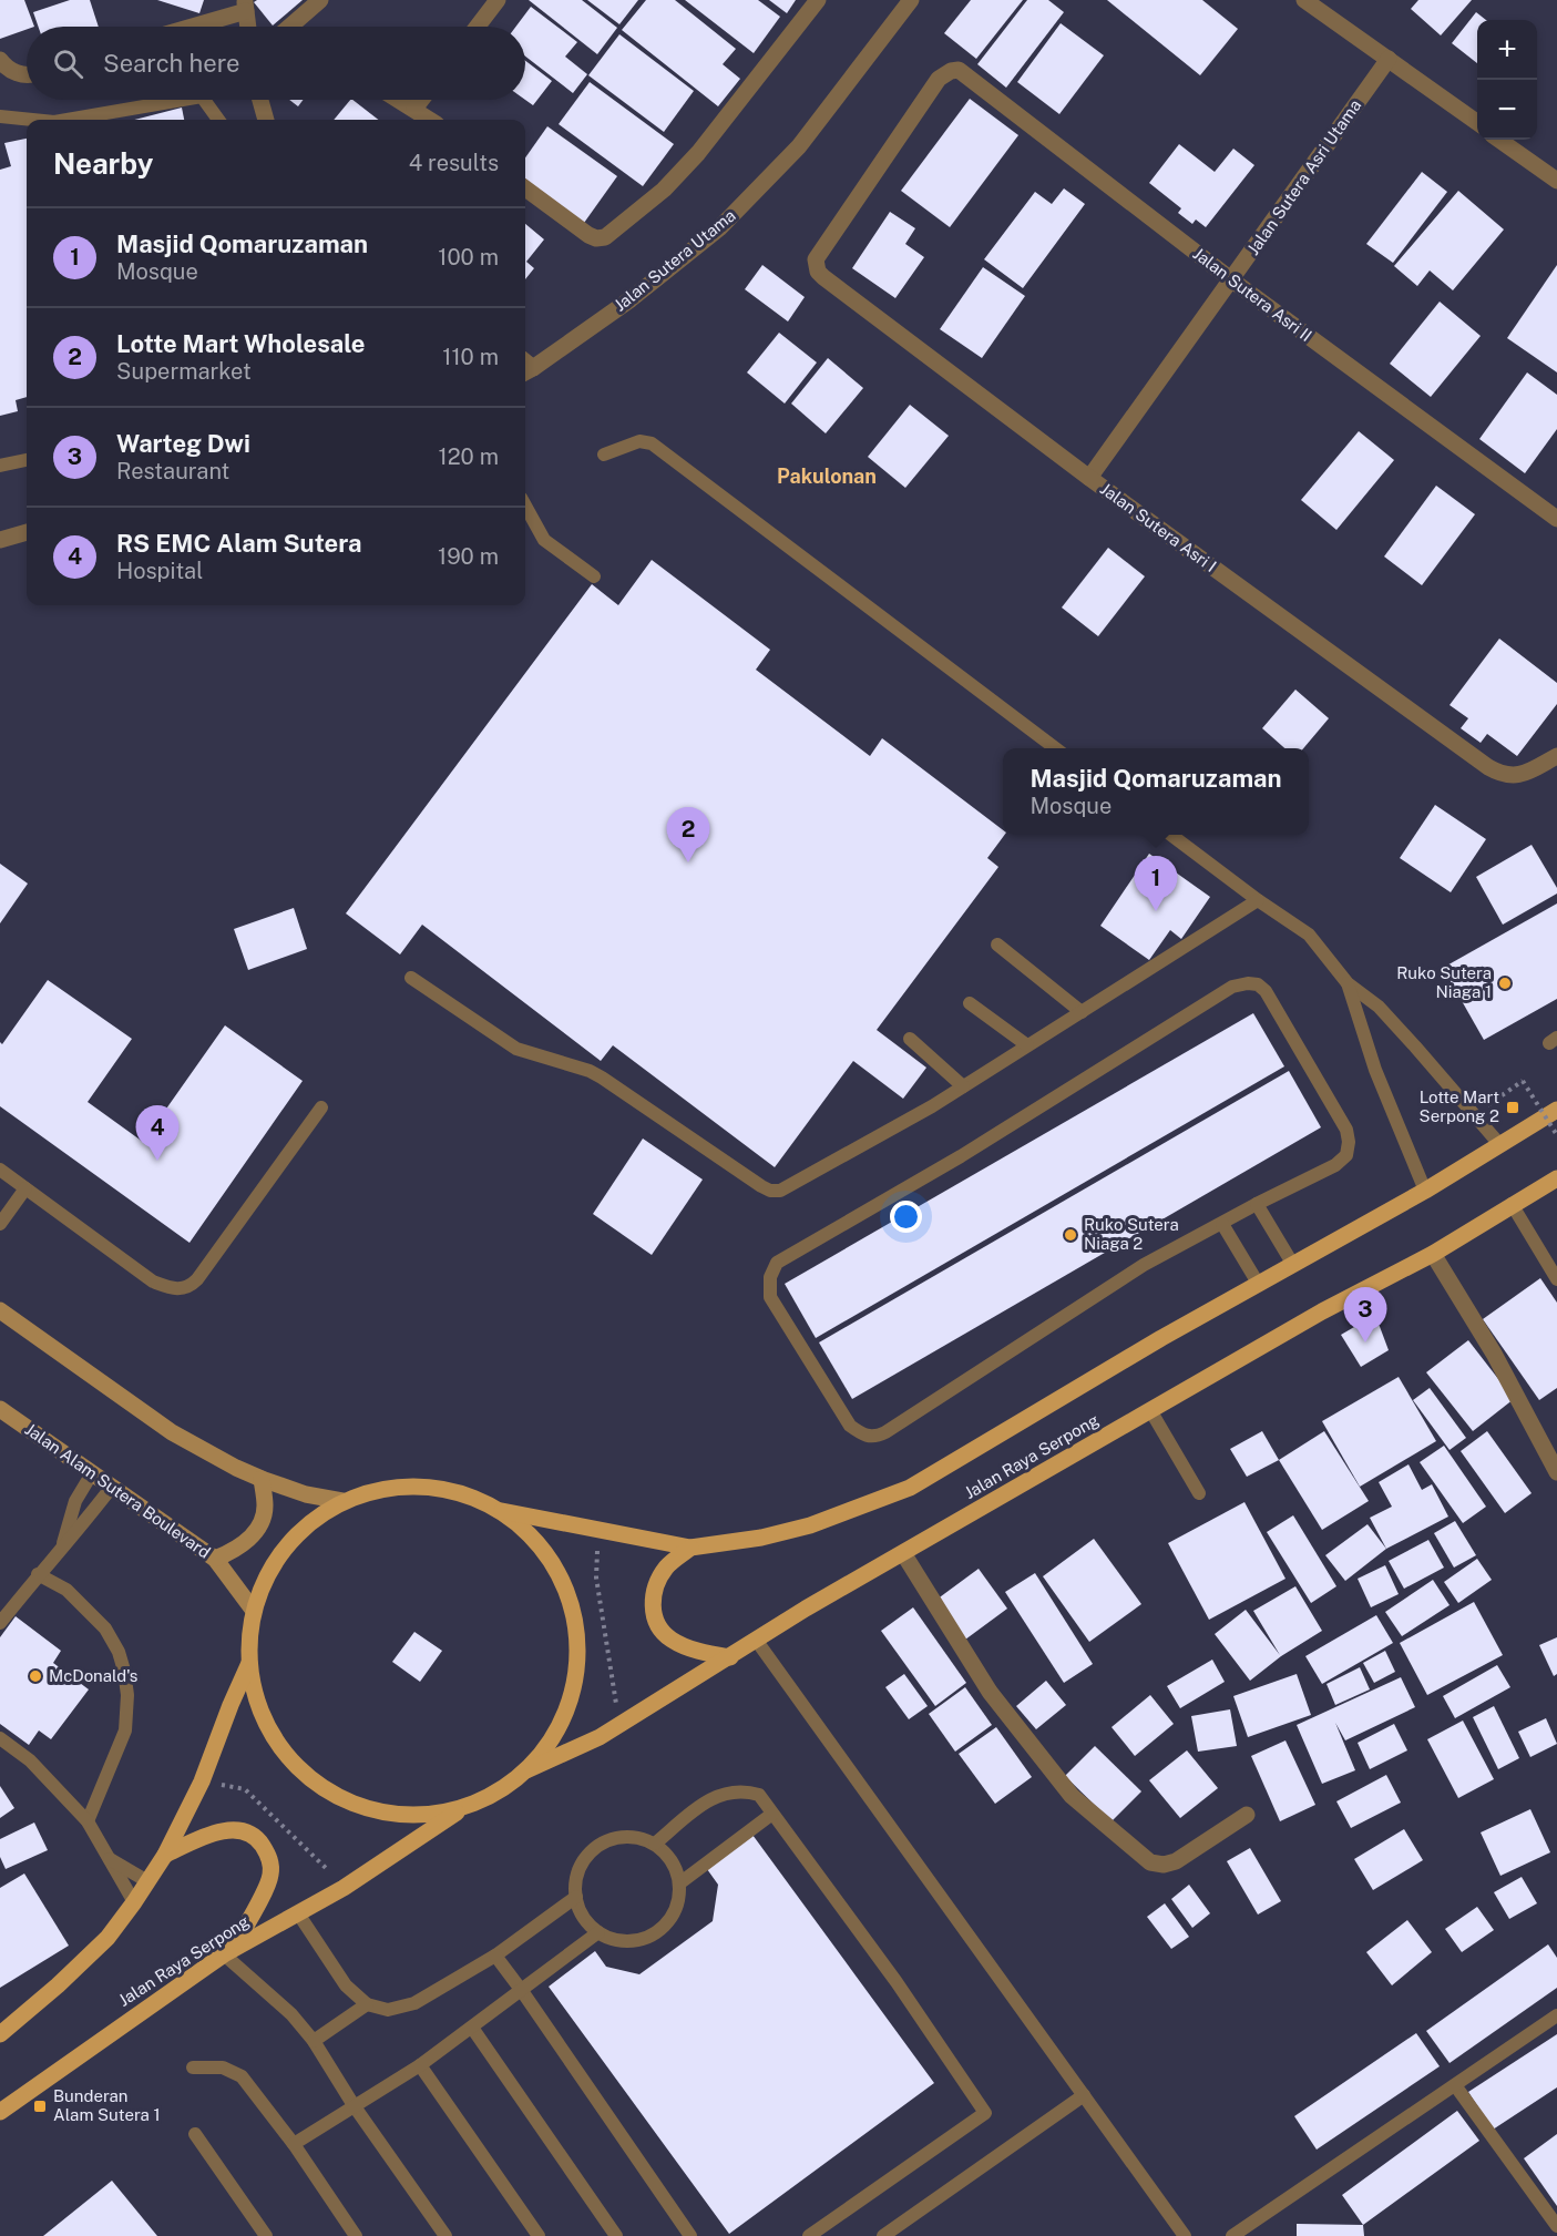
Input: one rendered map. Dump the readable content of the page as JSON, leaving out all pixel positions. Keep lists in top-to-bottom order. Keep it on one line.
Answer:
{"streets":{"main road":["Jalan Raya Serpong","Jalan Alam Sutera Boulevard"],"street":["Jalan Sutera Asri Utama","Jalan Sutera Utama","Jalan Sutera Asri II","Jalan Sutera Asri I"]},"crossings":[["Jalan Sutera Asri Utama","Jalan Sutera Asri II"],["Jalan Sutera Asri Utama","Jalan Sutera Asri I"],["Jalan Sutera Asri II","Jalan Sutera Asri I"]],"districts":["Pakulonan"],"places":{"other":["Ruko Sutera Niaga 1","Ruko Sutera Niaga 2","McDonald's"],"transit":["Lotte Mart Serpong 2","Bunderan Alam Sutera 1"]},"page":{"map_buttons":["+","−"],"search":"Search here","heading":["Nearby","4 results"],"list":[{"mark":"1","name":"Masjid Qomaruzaman","note":"Mosque","value":"100 m"},{"mark":"2","name":"Lotte Mart Wholesale","note":"Supermarket","value":"110 m"},{"mark":"3","name":"Warteg Dwi","note":"Restaurant","value":"120 m"},{"mark":"4","name":"RS EMC Alam Sutera","note":"Hospital","value":"190 m"}],"popup":["Masjid Qomaruzaman","Mosque"],"pins":["2","1","4","3"]}}
